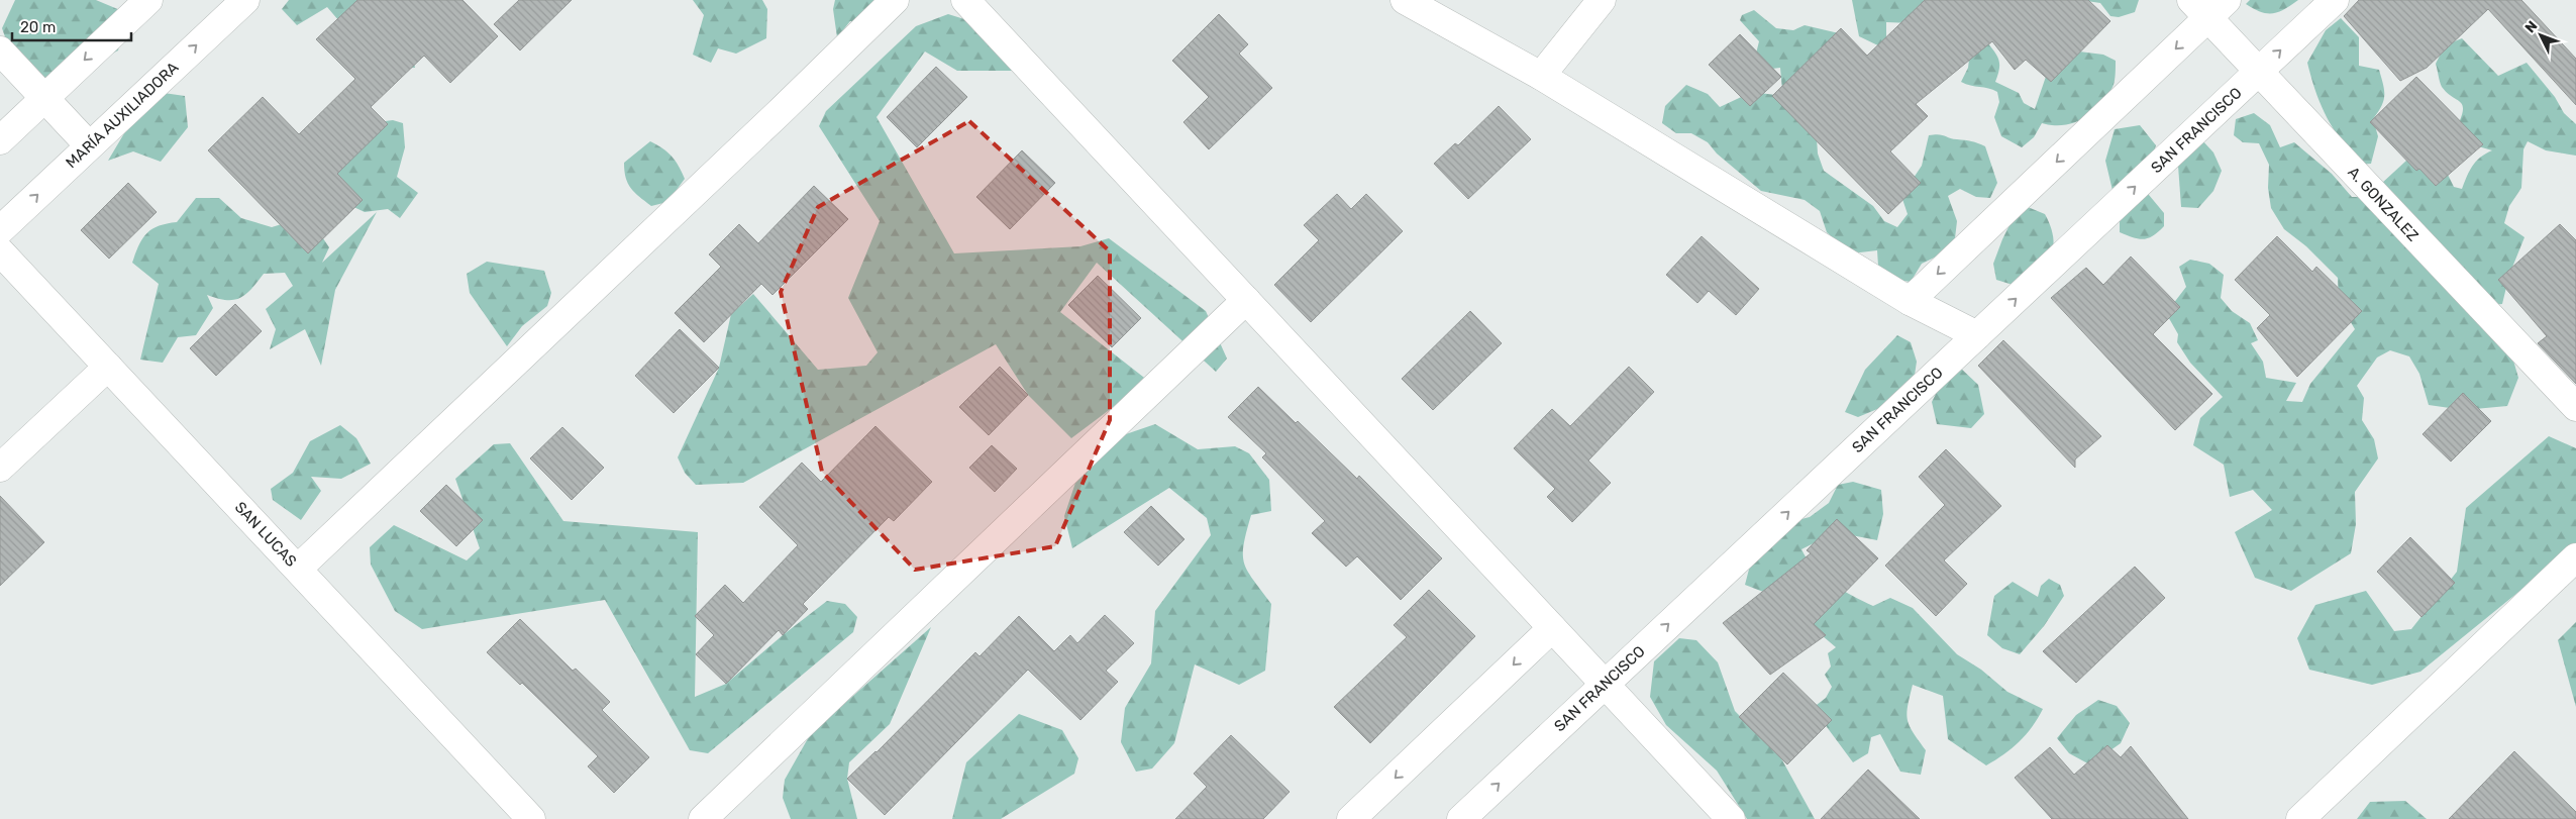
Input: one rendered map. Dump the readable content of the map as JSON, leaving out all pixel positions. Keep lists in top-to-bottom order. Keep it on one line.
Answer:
{"streets":{"street":["MARÍA AUXILIADORA","SAN FRANCISCO","A. GONZALEZ","SAN LUCAS"]},"crossings":[["SAN FRANCISCO","A. GONZALEZ"]],"scale_bar":"20 m","north":"top left"}
